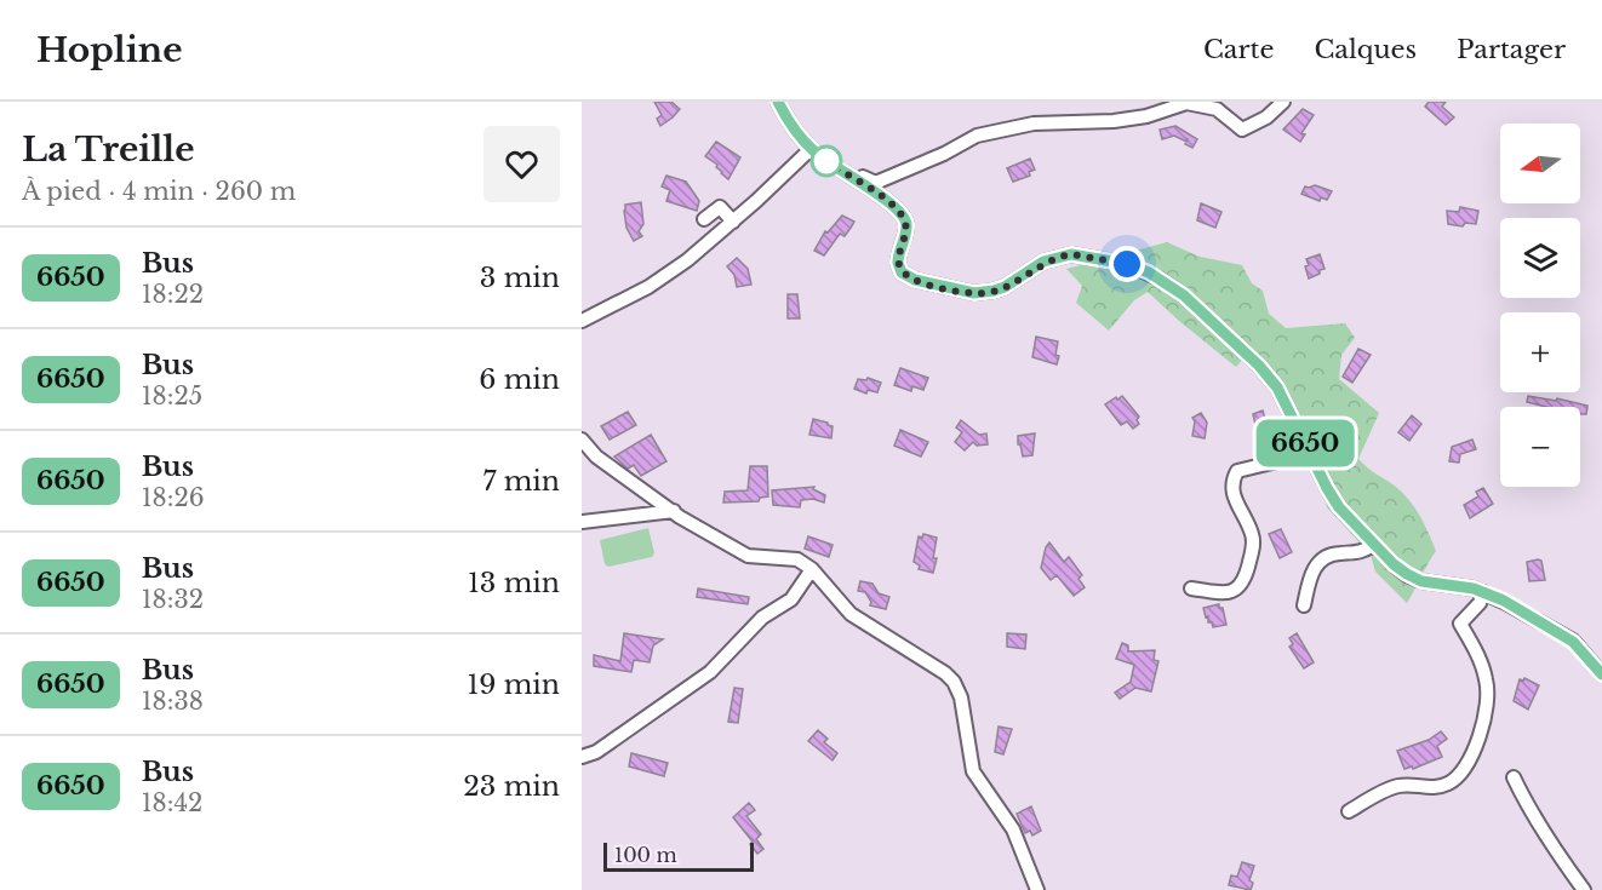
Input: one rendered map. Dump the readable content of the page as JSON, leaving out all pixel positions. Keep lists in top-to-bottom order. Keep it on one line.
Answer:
{"lines":["bus line 6650"],"scale_bar":"100 m","north":"left","page":{"header":"Hopline","nav":["Carte","Calques","Partager"],"heading":["La Treille","À pied · 4 min · 260 m"],"on_map":"6650","map_buttons":["+","−"],"list":[{"mark":"6650","name":"Bus","note":"18:22","value":"3 min"},{"mark":"6650","name":"Bus","note":"18:25","value":"6 min"},{"mark":"6650","name":"Bus","note":"18:26","value":"7 min"},{"mark":"6650","name":"Bus","note":"18:32","value":"13 min"},{"mark":"6650","name":"Bus","note":"18:38","value":"19 min"},{"mark":"6650","name":"Bus","note":"18:42","value":"23 min"}],"scale":"100 m"}}
